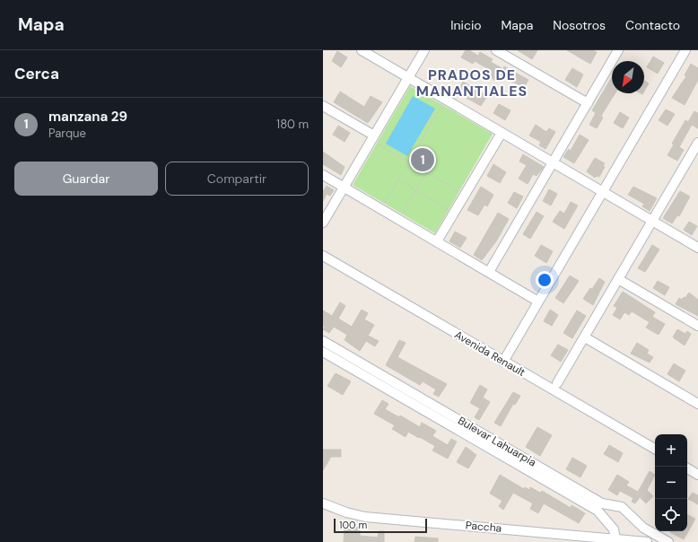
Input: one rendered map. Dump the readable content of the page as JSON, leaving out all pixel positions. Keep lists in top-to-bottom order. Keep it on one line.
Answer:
{"streets":{"street":["Avenida Renault","Bulevar Lahuarpia","Paccha"]},"districts":["PRADOS DE MANANTIALES"],"scale_bar":"100 m","north":"bottom left","page":{"header":"Mapa","nav":["Inicio","Mapa","Nosotros","Contacto"],"heading":"Cerca","list":[{"mark":"1","name":"manzana 29","note":"Parque","value":"180 m"}],"pins":"1","buttons":["Guardar","Compartir"],"map_buttons":["+","−"],"scale":"100 m"}}
